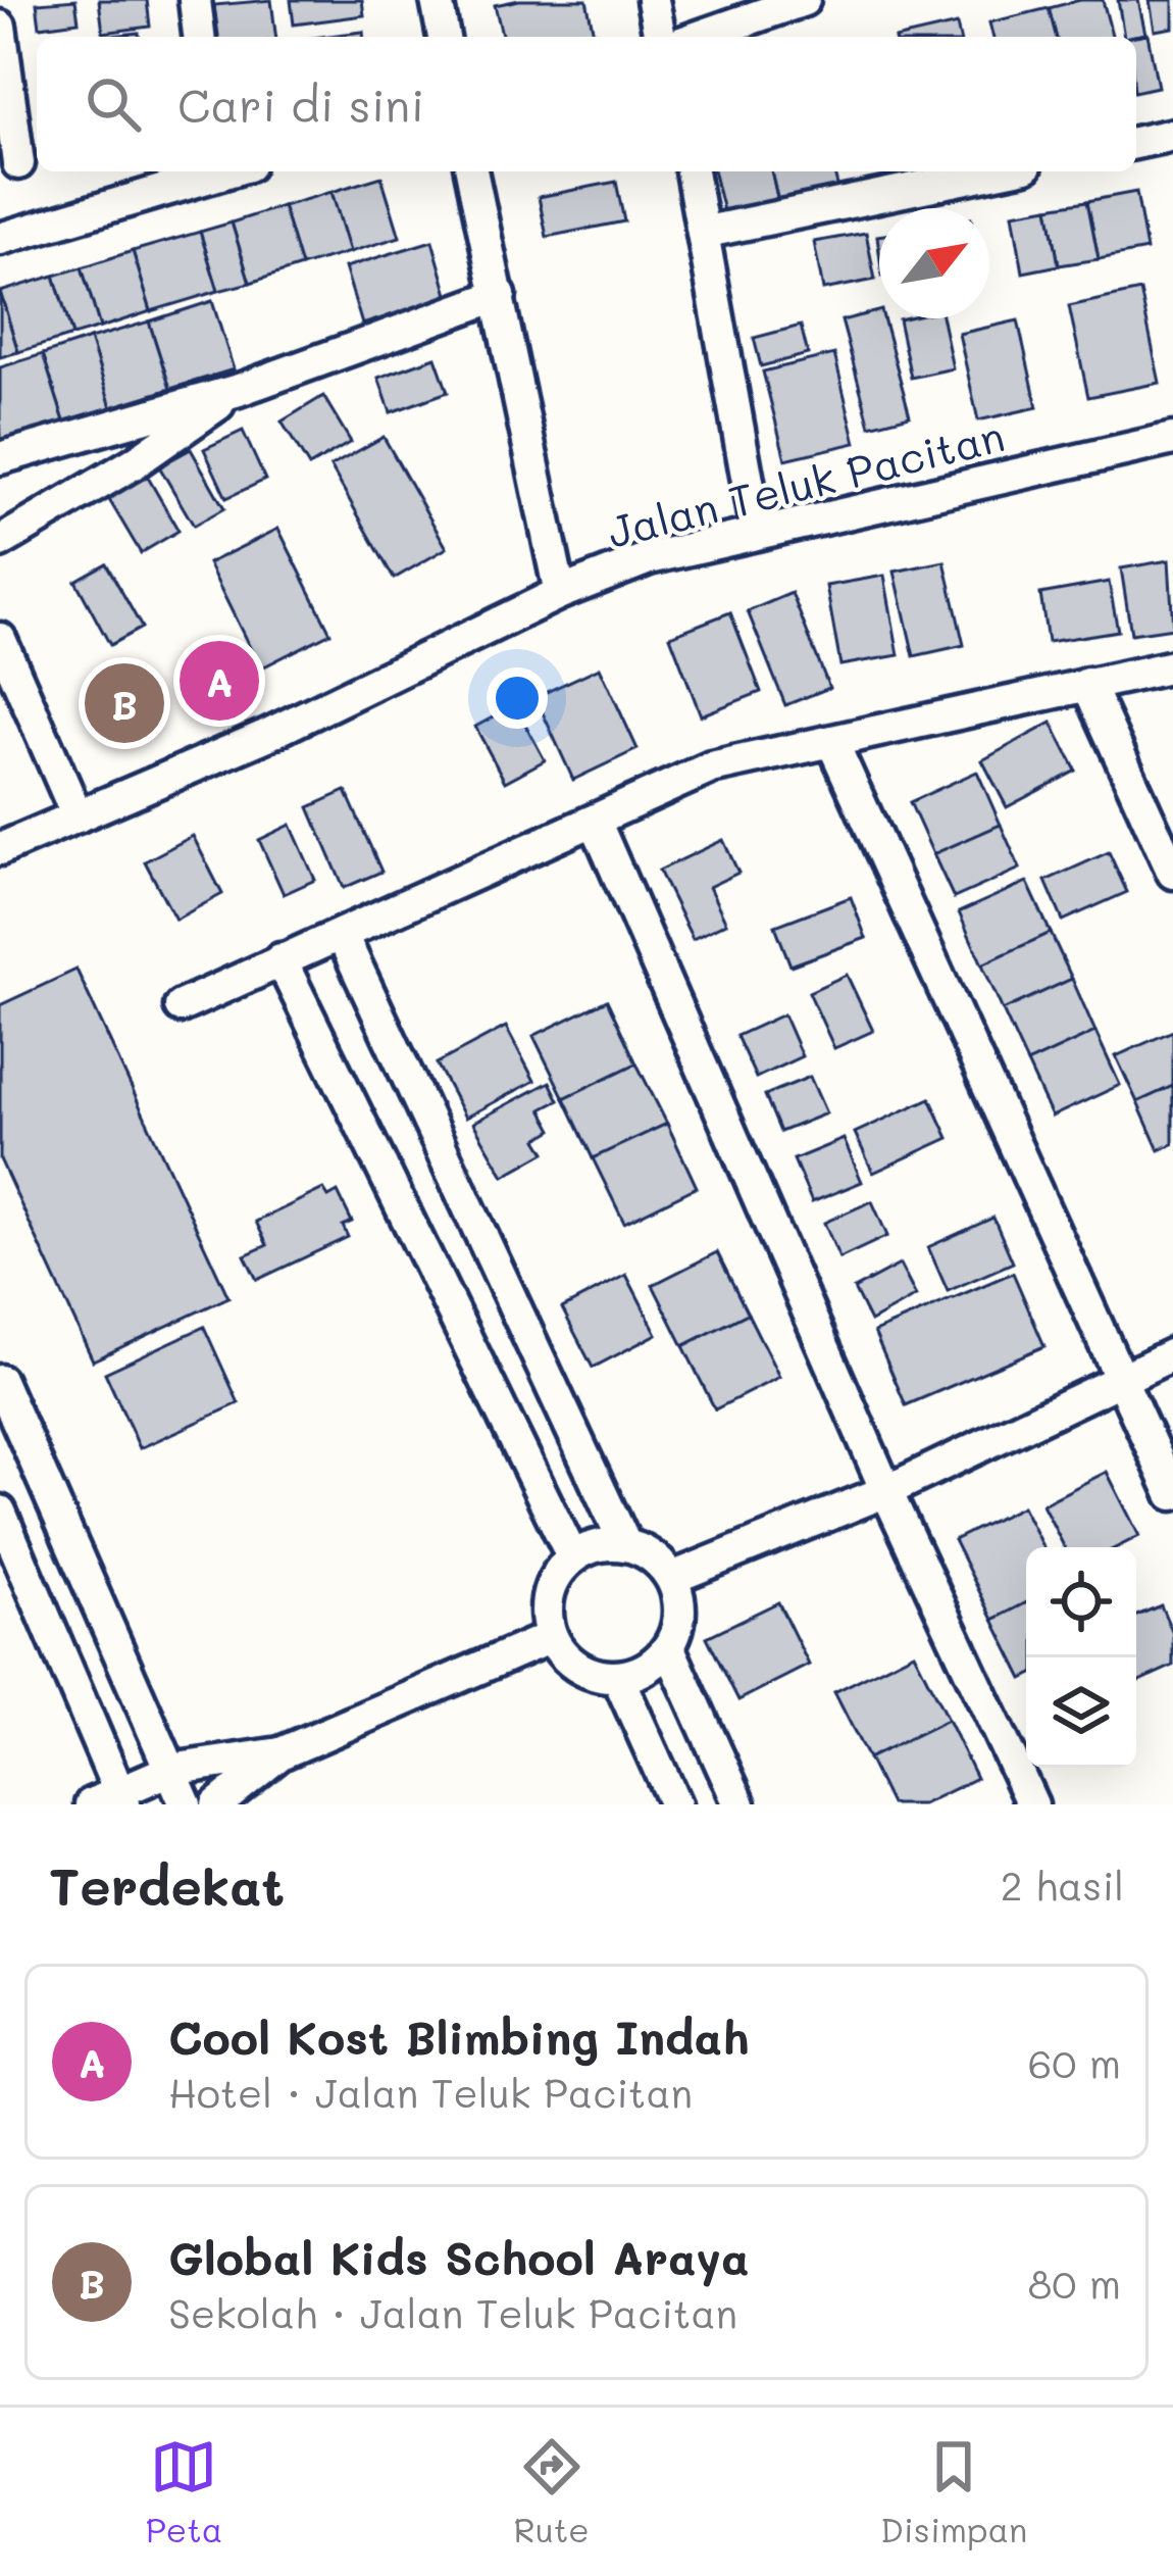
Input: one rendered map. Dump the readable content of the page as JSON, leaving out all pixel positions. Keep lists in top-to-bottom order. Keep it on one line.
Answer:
{"streets":{"street":["Jalan Teluk Pacitan"]},"north":"top right","page":{"search":"Cari di sini","pins":["A","B"],"heading":["Terdekat","2 hasil"],"list":[{"mark":"A","name":"Cool Kost Blimbing Indah","note":"Hotel · Jalan Teluk Pacitan","value":"60 m"},{"mark":"B","name":"Global Kids School Araya","note":"Sekolah · Jalan Teluk Pacitan","value":"80 m"}],"nav":["Peta","Rute","Disimpan"]}}
